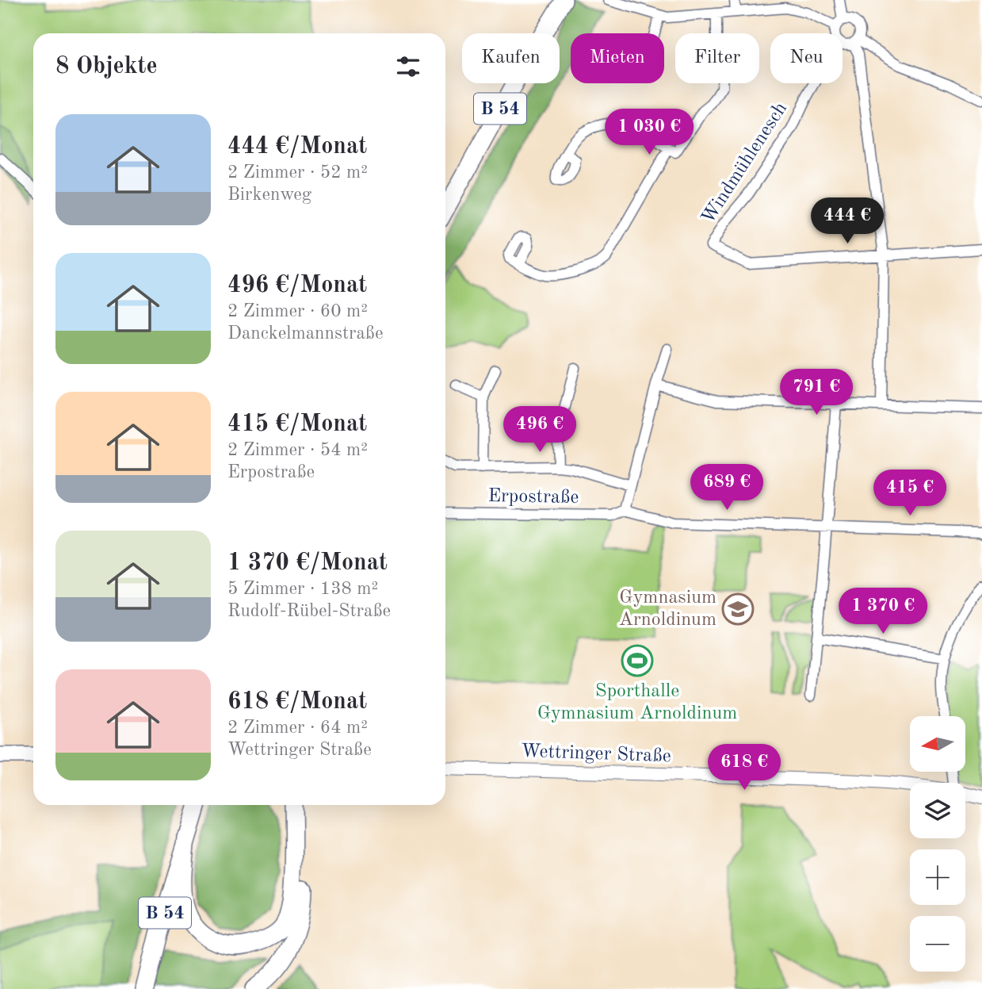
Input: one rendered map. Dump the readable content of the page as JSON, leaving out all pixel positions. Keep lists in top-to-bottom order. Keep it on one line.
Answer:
{"streets":{"highway":["B 54"],"main road":["Wettringer Straße"],"street":["Windmühlenesch","Erpostraße"]},"places":{"school or university":["Gymnasium Arnoldinum"],"sports":["Sporthalle Gymnasium Arnoldinum"]},"north":"left","page":{"chip":["Kaufen","Mieten","Filter","Neu"],"heading":"8 Objekte","list":[{"name":"444 €/Monat","note":"2 Zimmer · 52 m² · Birkenweg"},{"name":"496 €/Monat","note":"2 Zimmer · 60 m² · Danckelmannstraße"},{"name":"415 €/Monat","note":"2 Zimmer · 54 m² · Erpostraße"},{"name":"1 370 €/Monat","note":"5 Zimmer · 138 m² · Rudolf-Rübel-Straße"},{"name":"618 €/Monat","note":"2 Zimmer · 64 m² · Wettringer Straße"}],"price":["1 030 €","444 €","791 €","496 €","689 €","415 €","1 370 €","618 €"],"map_buttons":["+","−"]}}
